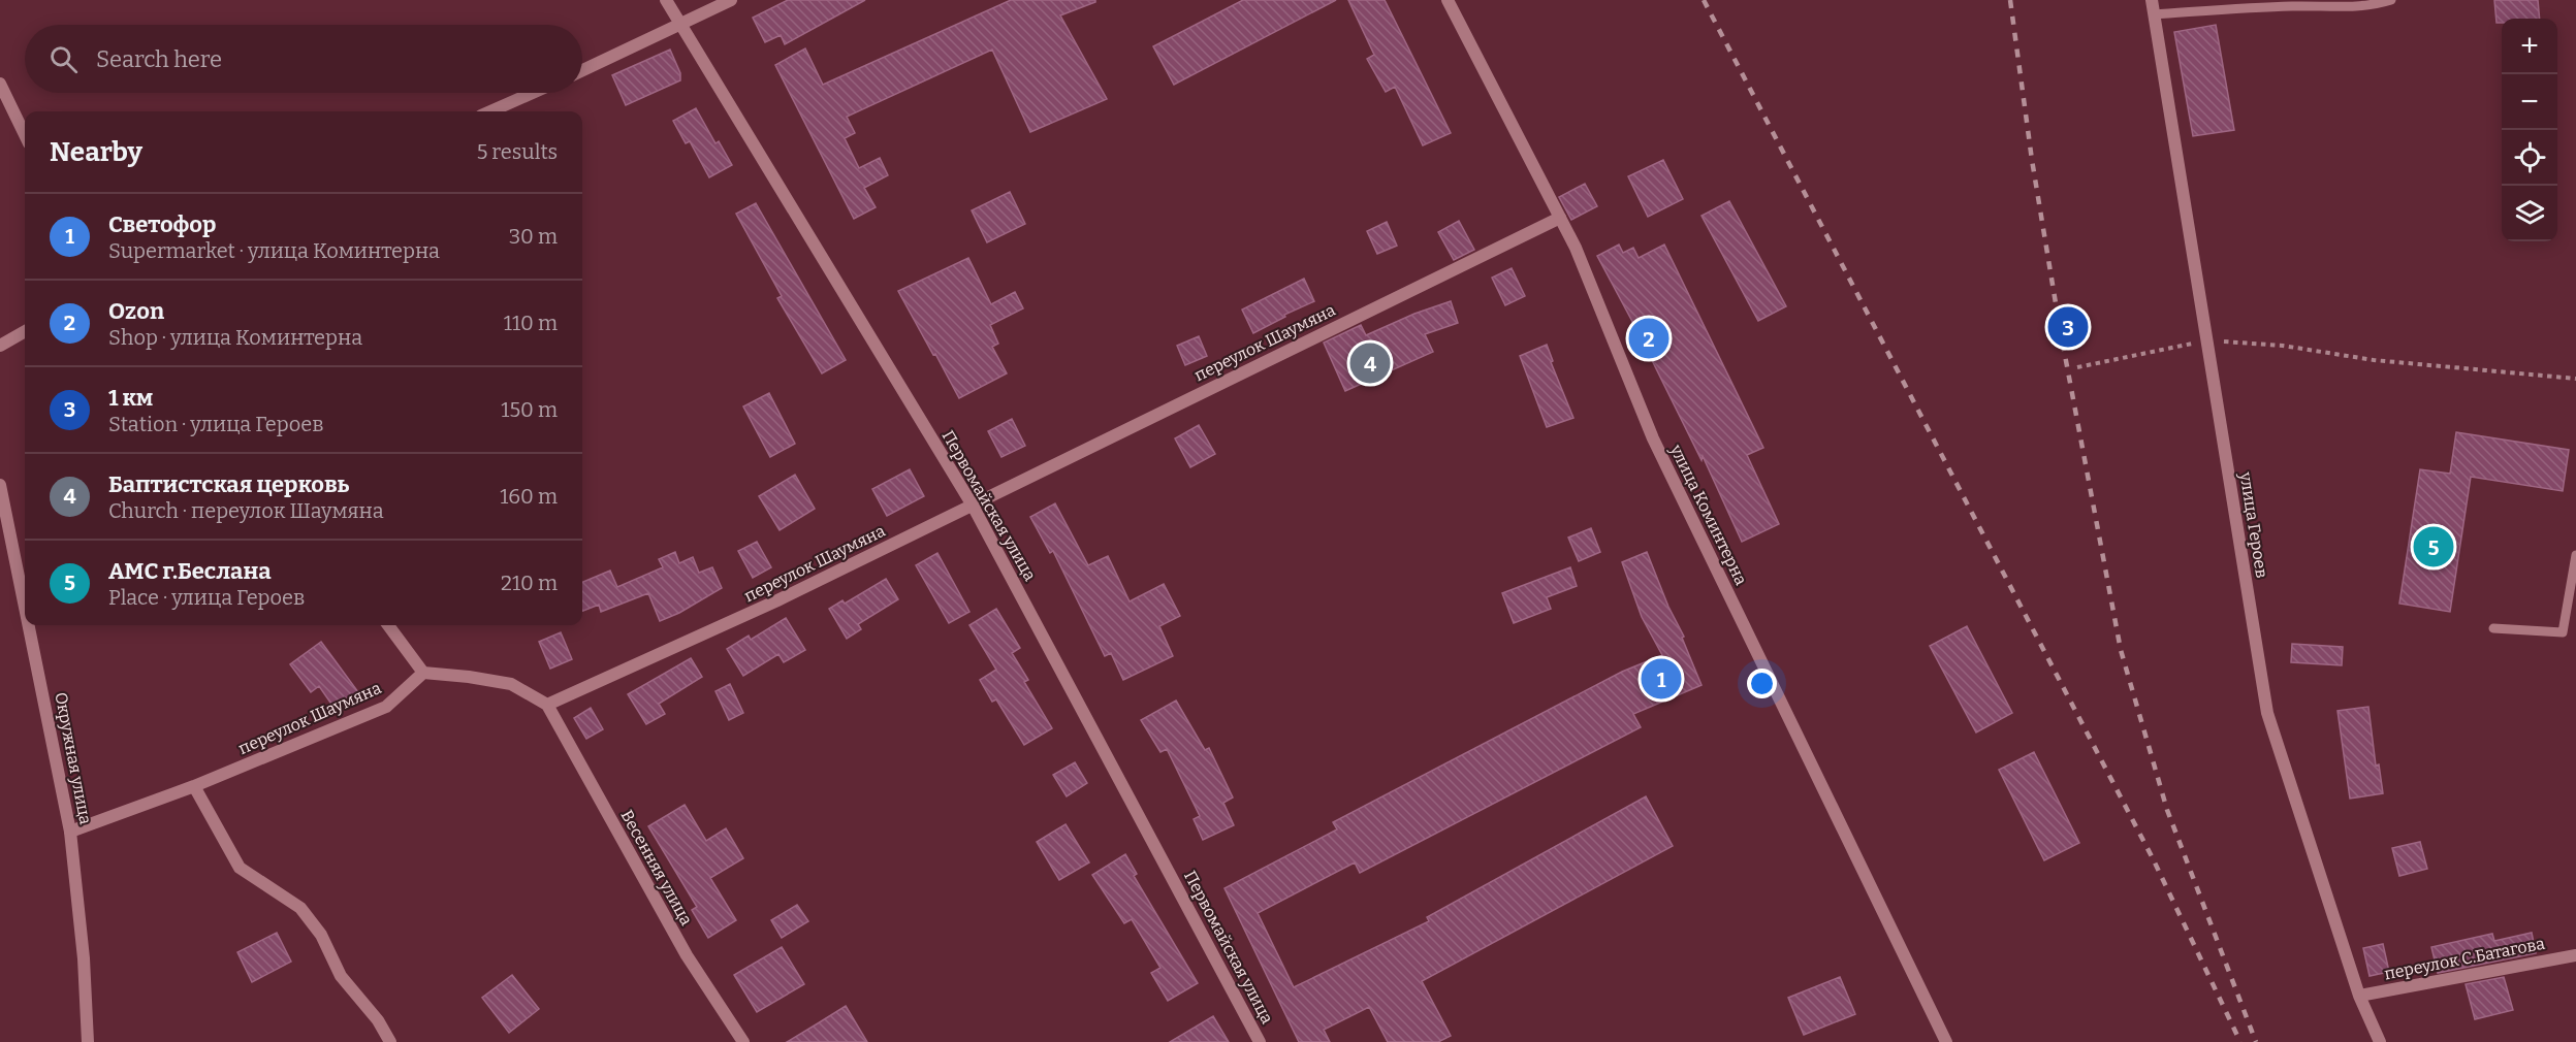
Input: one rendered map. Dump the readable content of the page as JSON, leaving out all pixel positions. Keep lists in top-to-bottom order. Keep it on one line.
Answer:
{"streets":{"street":["переулок Шаумяна","Первомайская улица","улица Коминтерна","улица Героев","Окружная улица","Весенняя улица","переулок С.Батагова"]},"crossings":[["переулок Шаумяна","Первомайская улица"],["переулок Шаумяна","улица Коминтерна"],["переулок Шаумяна","Окружная улица"],["переулок Шаумяна","Весенняя улица"],["улица Героев","переулок С.Батагова"]],"page":{"map_buttons":["+","−"],"search":"Search here","heading":["Nearby","5 results"],"list":[{"mark":"1","name":"Светофор","note":"Supermarket · улица Коминтерна","value":"30 m"},{"mark":"2","name":"Ozon","note":"Shop · улица Коминтерна","value":"110 m"},{"mark":"3","name":"1 км","note":"Station · улица Героев","value":"150 m"},{"mark":"4","name":"Баптистская церковь","note":"Church · переулок Шаумяна","value":"160 m"},{"mark":"5","name":"АМС г.Беслана","note":"Place · улица Героев","value":"210 m"}],"pins":["3","2","4","5","1"]}}
